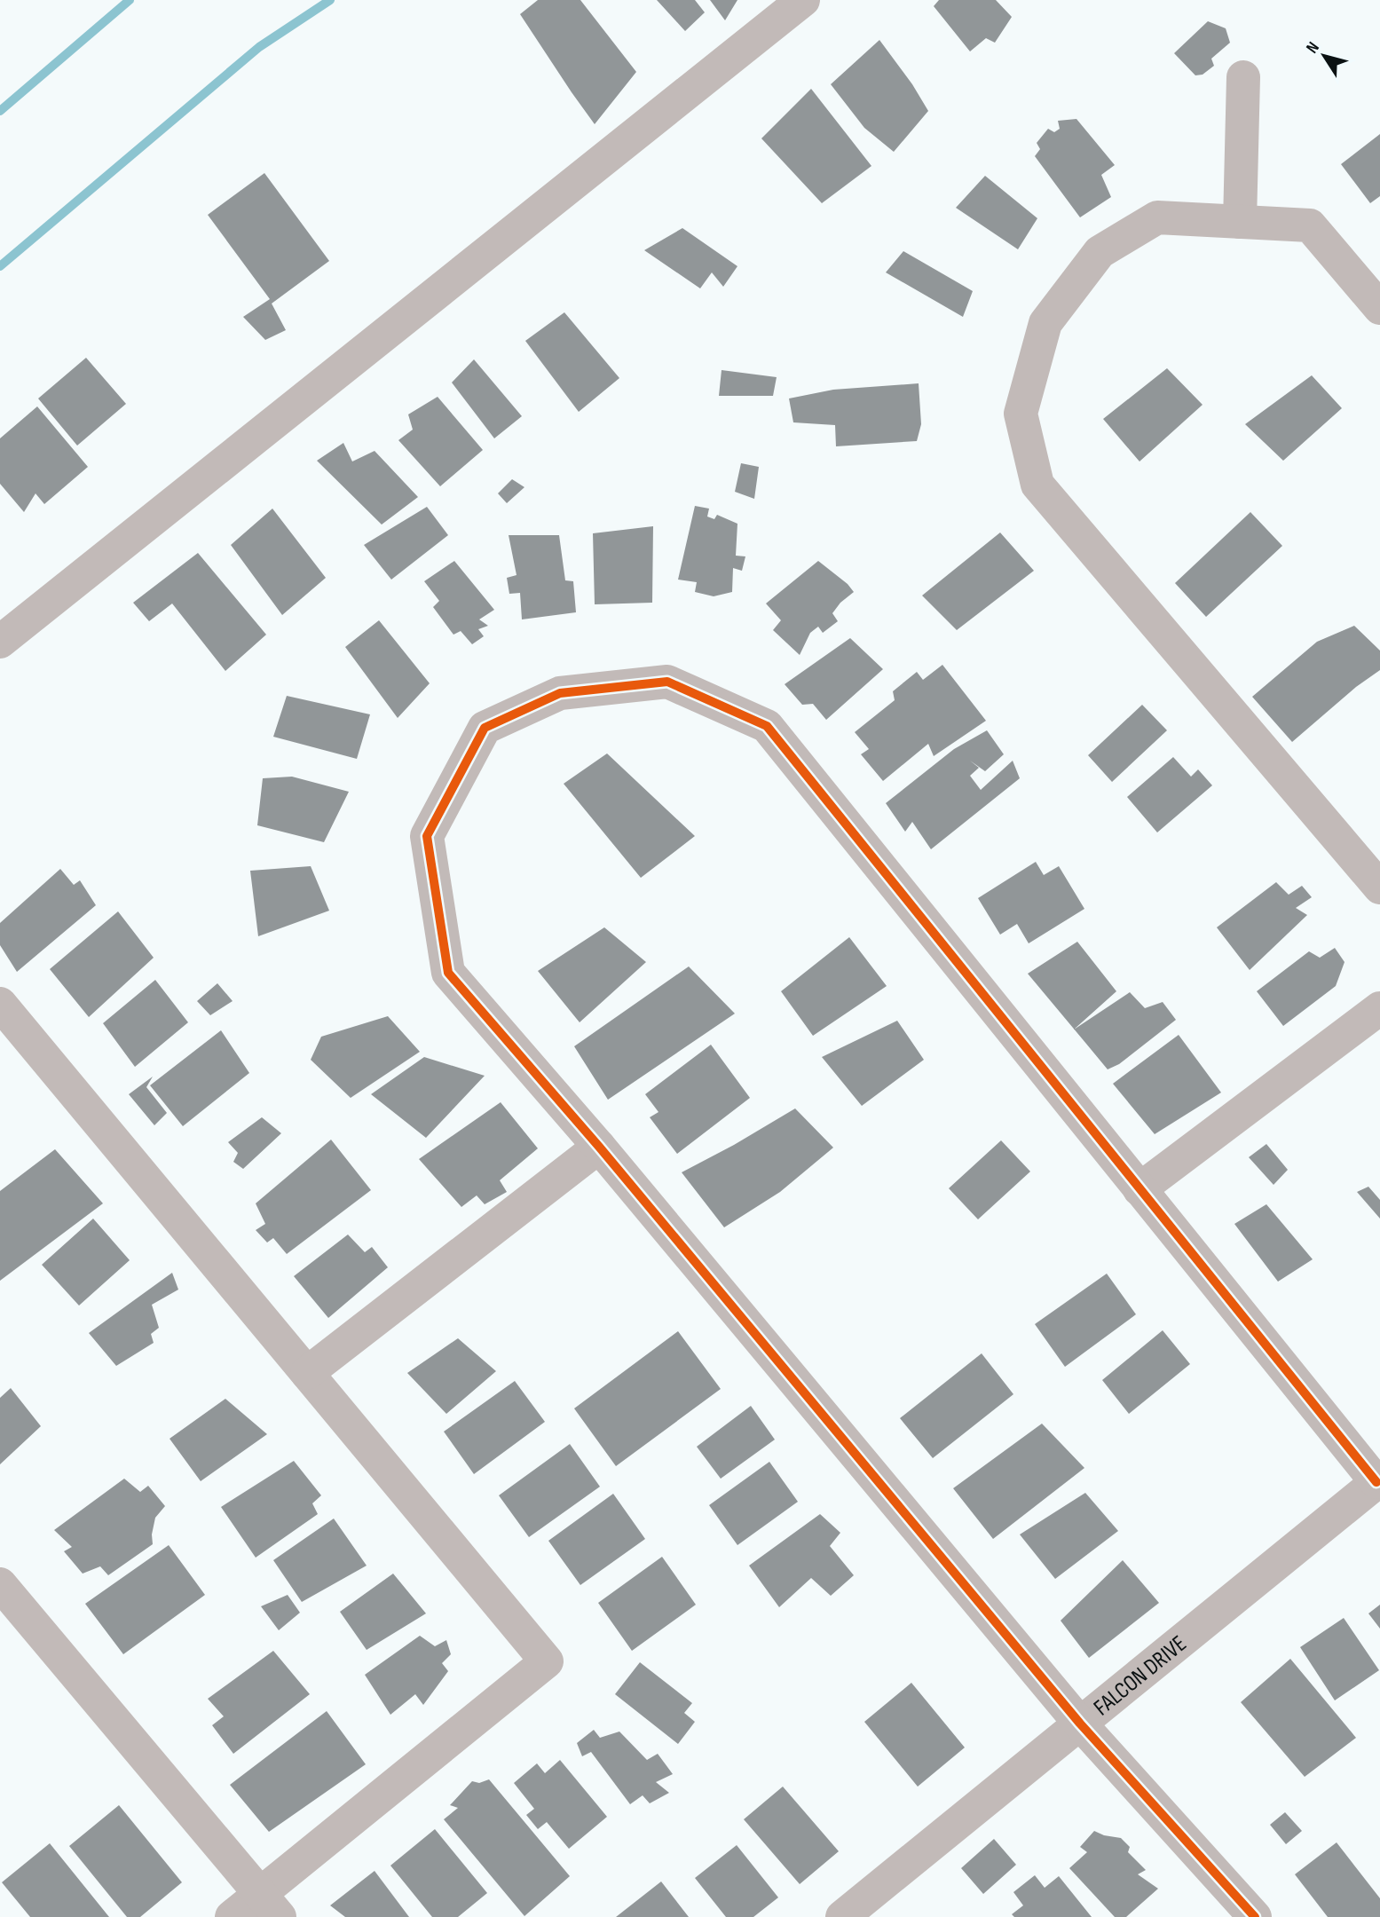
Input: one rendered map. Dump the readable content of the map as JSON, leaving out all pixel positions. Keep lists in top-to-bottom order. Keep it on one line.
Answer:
{"streets":{"street":["FALCON DRIVE"]},"north":"top left"}
